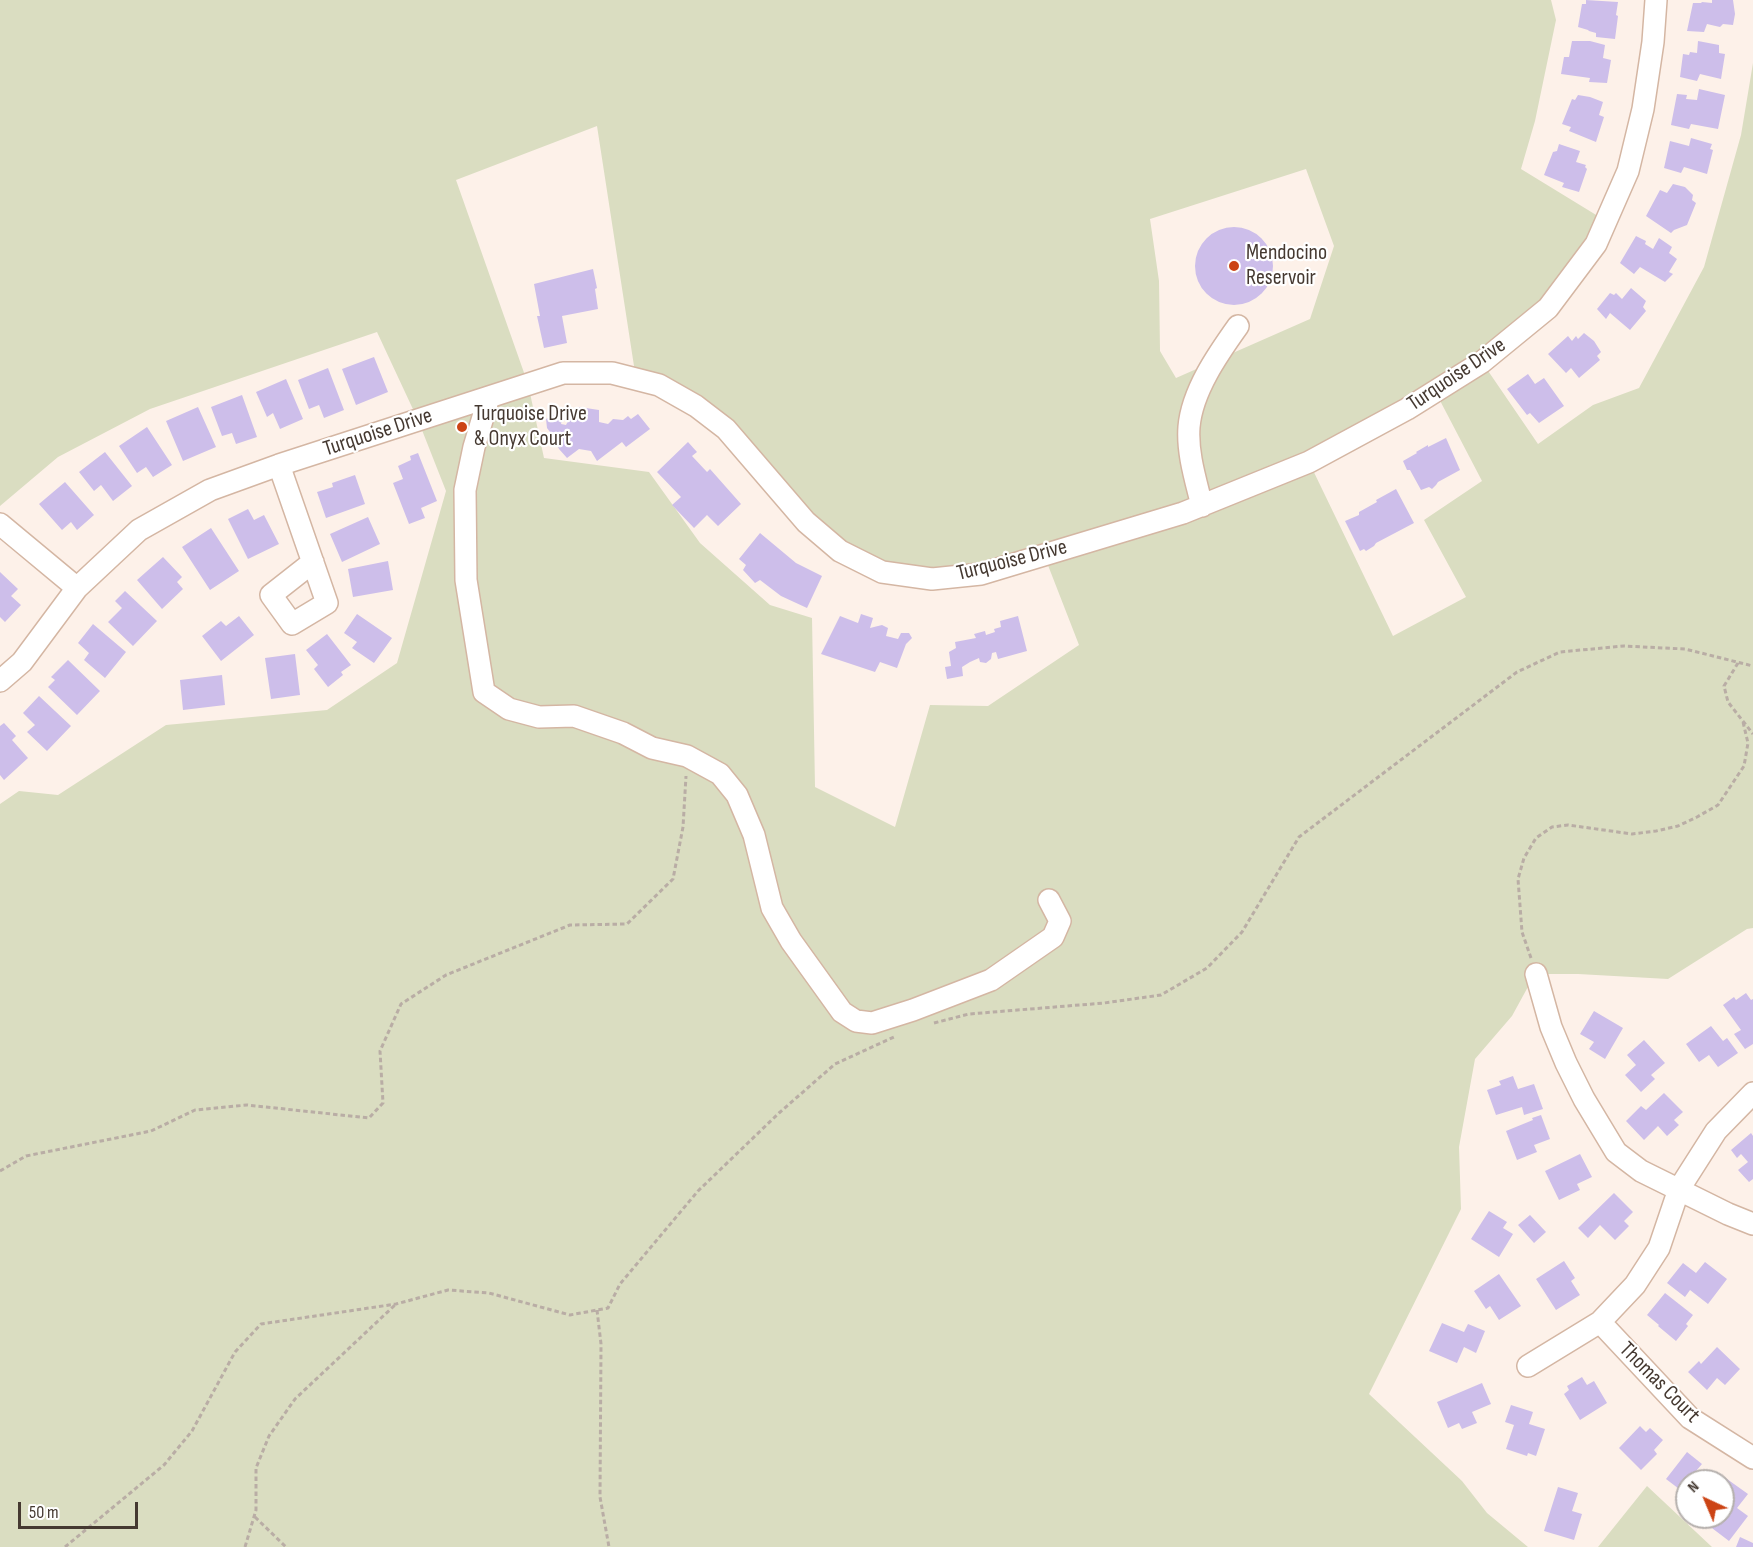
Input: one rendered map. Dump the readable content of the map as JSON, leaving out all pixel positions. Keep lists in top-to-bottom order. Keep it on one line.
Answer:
{"streets":{"street":["Turquoise Drive","Thomas Court"]},"places":["Mendocino Reservoir","Turquoise Drive & Onyx Court"],"scale_bar":"50 m","north":"top left"}
